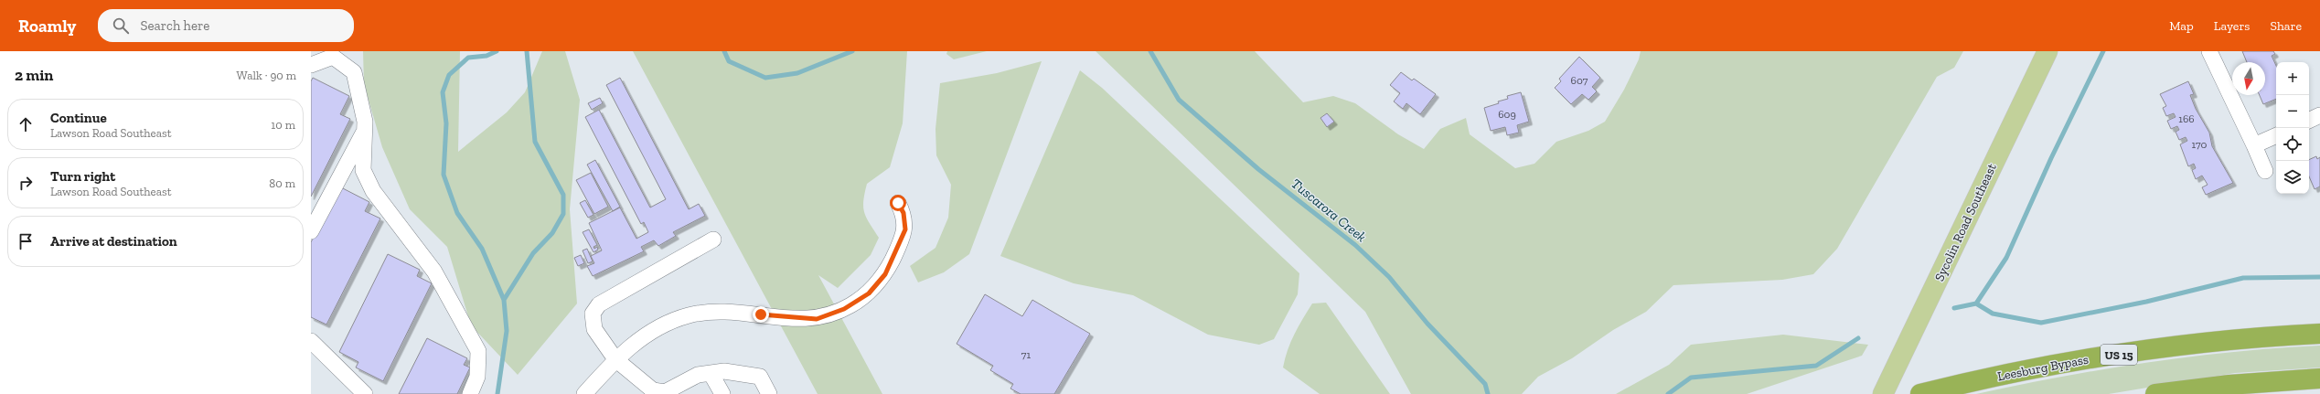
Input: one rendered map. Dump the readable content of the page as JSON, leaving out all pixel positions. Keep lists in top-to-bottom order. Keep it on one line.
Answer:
{"streets":{"highway":["US 15","Leesburg Bypass"],"main road":["Sycolin Road Southeast"]},"water":["Tuscarora Creek"],"house_numbers":["607","609","166","170","71"],"north":"bottom","page":{"header":"Roamly","search":"Search here","nav":["Map","Layers","Share"],"heading":["2 min","Walk · 90 m"],"map_buttons":["+","−"],"list":[["Continue","Lawson Road Southeast","10 m"],["Turn right","Lawson Road Southeast","80 m"],"Arrive at destination"]}}
